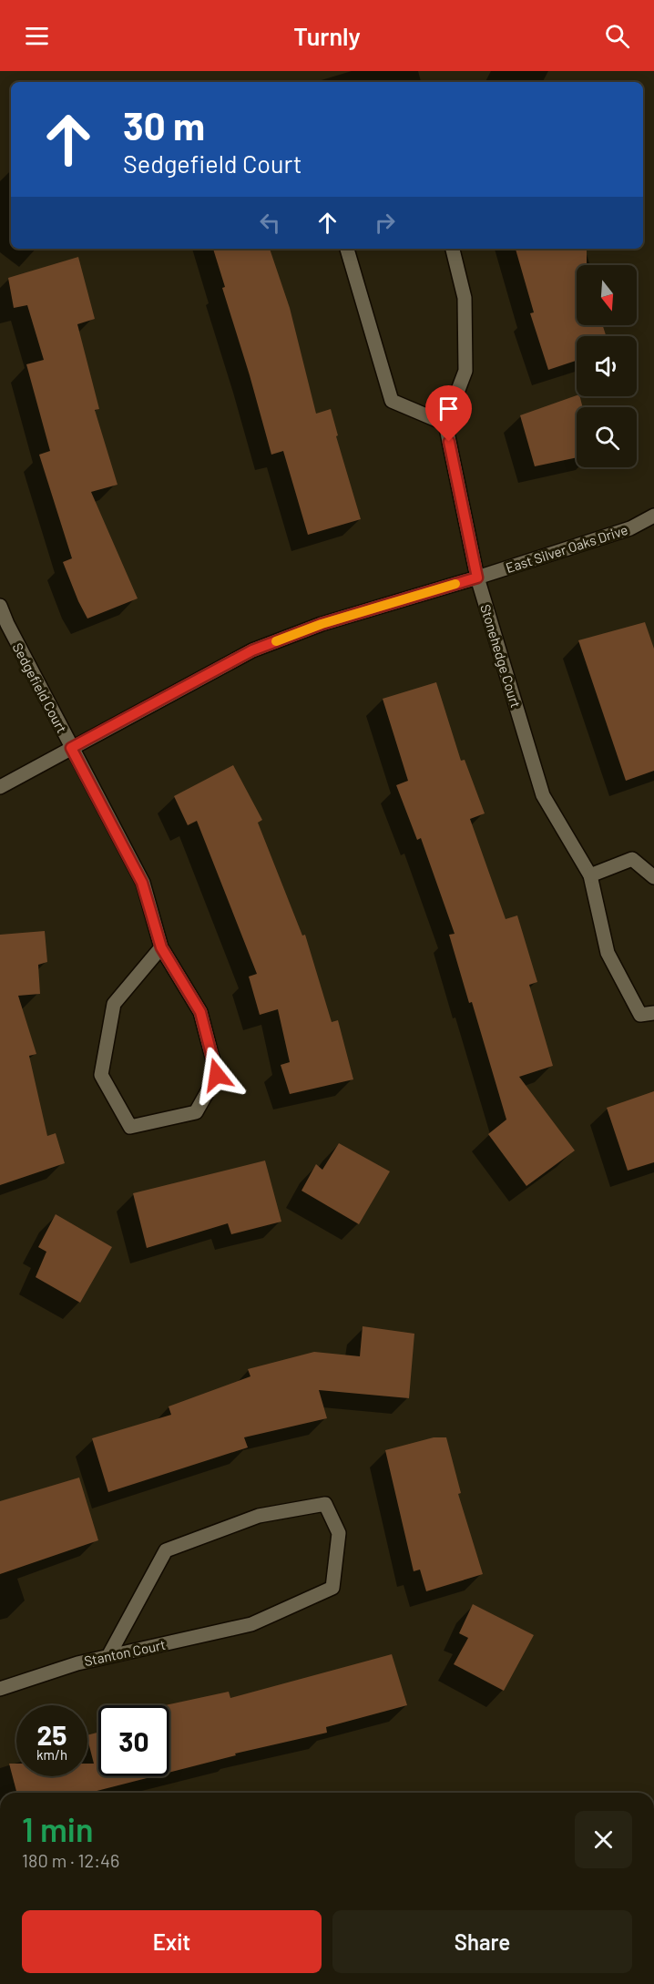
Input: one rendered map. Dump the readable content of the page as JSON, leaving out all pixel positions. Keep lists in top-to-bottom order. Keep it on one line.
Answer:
{"streets":{"street":["East Silver Oaks Drive","Stonehedge Court","Sedgefield Court","Stanton Court"]},"crossings":[["East Silver Oaks Drive","Stonehedge Court"],["East Silver Oaks Drive","Sedgefield Court"]],"north":"bottom","page":{"header":"Turnly","turn":["30 m","Sedgefield Court"],"speed":"25 km/h","limit":"30","heading":["1 min","180 m · 12:46"],"buttons":["Exit","Share"]}}
